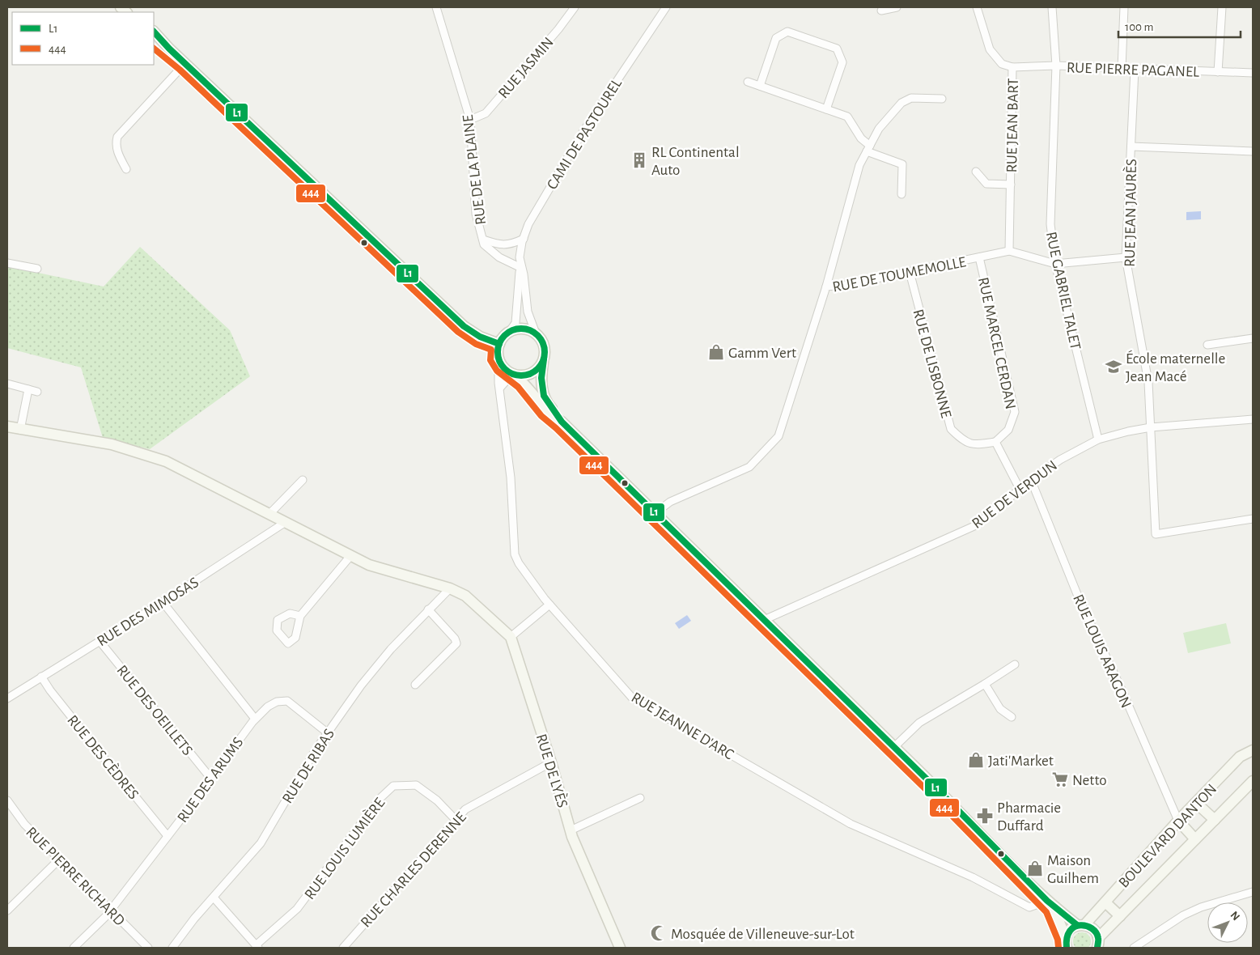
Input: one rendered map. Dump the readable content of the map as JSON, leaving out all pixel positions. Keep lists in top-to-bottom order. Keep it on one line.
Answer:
{"streets":{"main road":["RUE DE LYÈS","BOULEVARD DANTON"],"street":["RUE JASMIN","RUE PIERRE PAGANEL","RUE JEAN BART","CAMI DE PASTOUREL","RUE DE LA PLAINE","RUE JEAN JAURÈS","RUE DE TOUMEMOLLE","RUE GABRIEL TALET","RUE MARCEL CERDAN","RUE DE LISBONNE","RUE DE VERDUN","RUE DES MIMOSAS","RUE LOUIS ARAGON","RUE DES OEILLETS","RUE JEANNE D'ARC","RUE DES CÈDRES","RUE DE RIBAS","RUE DES ARUMS","RUE LOUIS LUMIÈRE","RUE CHARLES DERENNE","RUE PIERRE RICHARD"]},"crossings":[["RUE JASMIN","RUE DE LA PLAINE"],["RUE PIERRE PAGANEL","RUE JEAN BART"],["RUE PIERRE PAGANEL","RUE JEAN JAURÈS"],["RUE PIERRE PAGANEL","RUE GABRIEL TALET"],["RUE JEAN BART","RUE DE TOUMEMOLLE"],["CAMI DE PASTOUREL","RUE DE LA PLAINE"],["CAMI DE PASTOUREL","RUE JEANNE D'ARC"],["RUE JEAN JAURÈS","RUE DE TOUMEMOLLE"],["RUE JEAN JAURÈS","RUE DE VERDUN"],["RUE DE TOUMEMOLLE","RUE GABRIEL TALET"],["RUE DE TOUMEMOLLE","RUE MARCEL CERDAN"],["RUE DE TOUMEMOLLE","RUE DE LISBONNE"],["RUE GABRIEL TALET","RUE DE VERDUN"],["RUE MARCEL CERDAN","RUE DE LISBONNE"],["RUE DE VERDUN","RUE LOUIS ARAGON"],["RUE DES MIMOSAS","RUE DES OEILLETS"],["RUE DES MIMOSAS","RUE DES CÈDRES"],["RUE LOUIS ARAGON","BOULEVARD DANTON"],["RUE DES OEILLETS","RUE DES ARUMS"],["RUE DES CÈDRES","RUE DES ARUMS"],["RUE DE RIBAS","RUE DES ARUMS"],["RUE DE LYÈS","RUE CHARLES DERENNE"],["RUE DES ARUMS","RUE PIERRE RICHARD"],["RUE LOUIS LUMIÈRE","RUE CHARLES DERENNE"]],"places":{"building":["RL Continental Auto"],"shop":["Gamm Vert","Jati'Market","Maison Guilhem"],"school or university":["École maternelle Jean Macé"],"supermarket":["Netto"],"pharmacy":["Pharmacie Duffard"],"mosque":["Mosquée de Villeneuve-sur-Lot"]},"lines":["transit line L1","transit line 444"],"legend":["L1","444"],"scale_bar":"100 m","north":"top right"}
